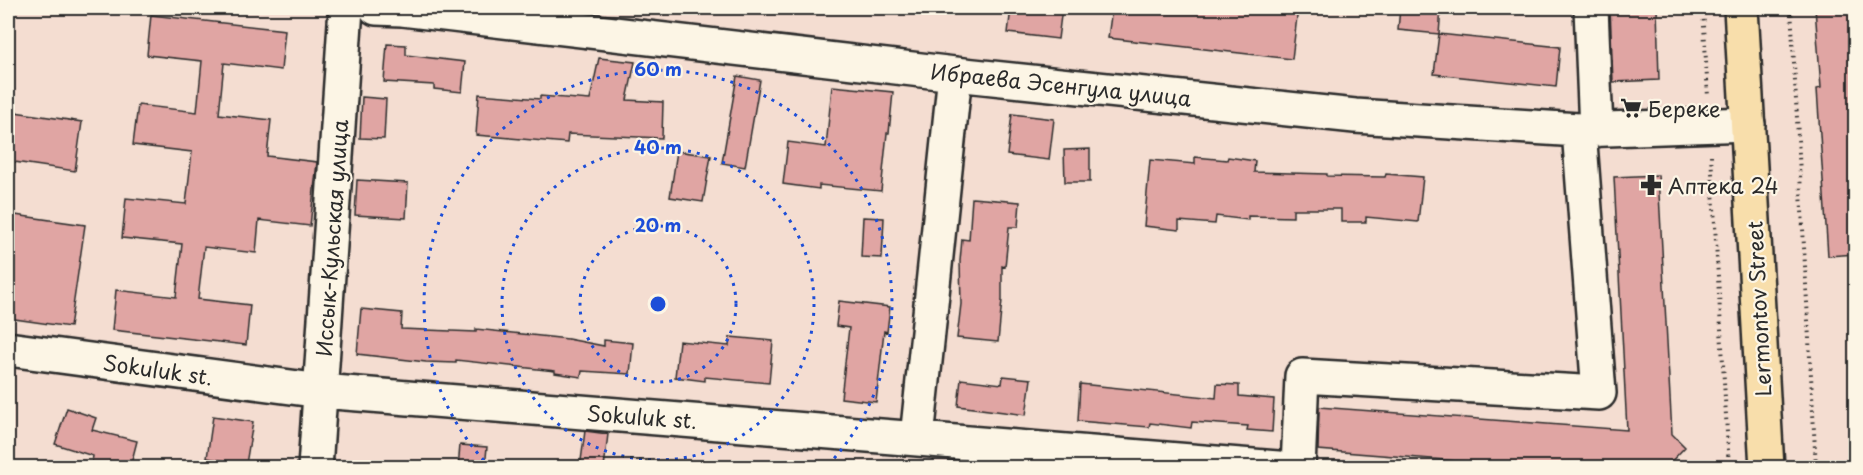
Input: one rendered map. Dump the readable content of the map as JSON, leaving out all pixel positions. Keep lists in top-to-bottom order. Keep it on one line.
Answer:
{"streets":{"main road":["Lermontov Street"],"street":["Ибраева Эсенгула улица","Иссык-Кульская улица","Sokuluk st."]},"crossings":[["Ибраева Эсенгула улица","Lermontov Street"],["Иссык-Кульская улица","Sokuluk st."]],"places":{"supermarket":["Береке"],"pharmacy":["Аптека 24"]},"rings":["60 m","40 m","20 m"]}
